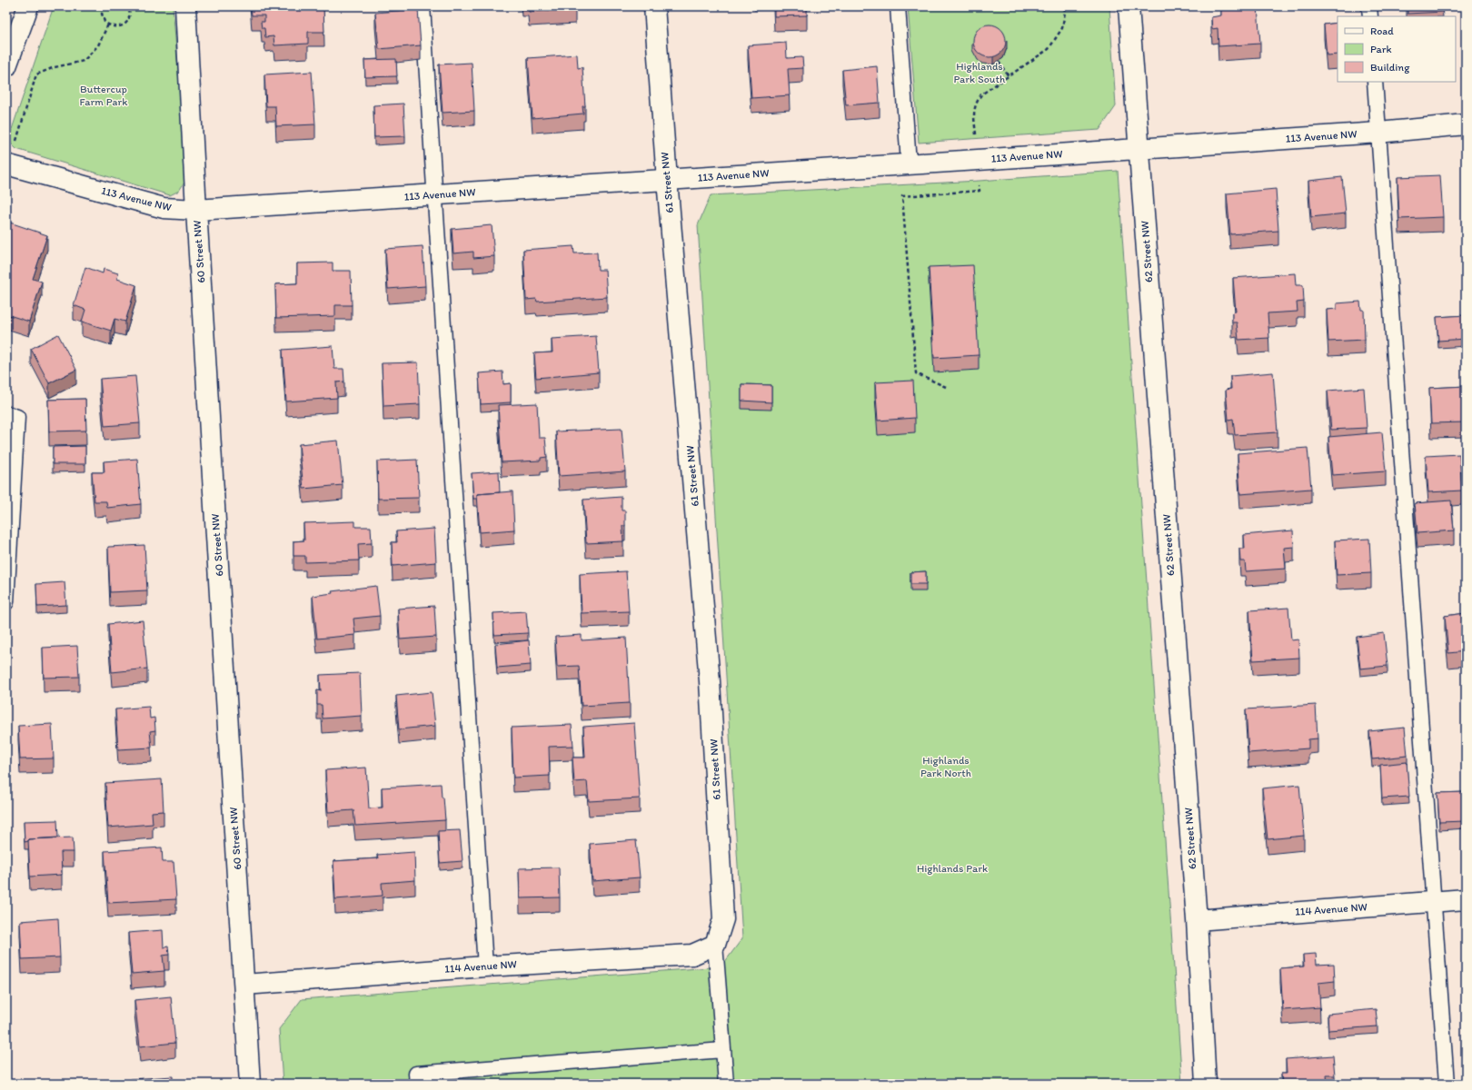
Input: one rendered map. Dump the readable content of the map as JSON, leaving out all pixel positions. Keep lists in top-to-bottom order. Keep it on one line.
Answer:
{"streets":{"street":["113 Avenue NW","61 Street NW","60 Street NW","62 Street NW","114 Avenue NW"]},"crossings":[["113 Avenue NW","61 Street NW"],["113 Avenue NW","60 Street NW"],["113 Avenue NW","62 Street NW"],["61 Street NW","114 Avenue NW"],["60 Street NW","114 Avenue NW"],["62 Street NW","114 Avenue NW"]],"parks":["Highlands Park South","Buttercup Farm Park","Highlands Park North","Highlands Park"],"legend":["Road","Park","Building"]}
